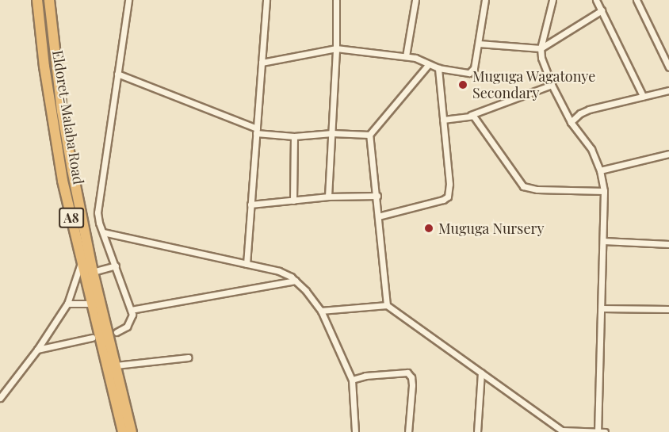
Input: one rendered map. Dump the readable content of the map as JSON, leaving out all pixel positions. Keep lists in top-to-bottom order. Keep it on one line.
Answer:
{"streets":{"highway":["Eldoret-Malaba Road","A8"]},"places":["Muguga Wagatonye Secondary","Muguga Nursery"]}
